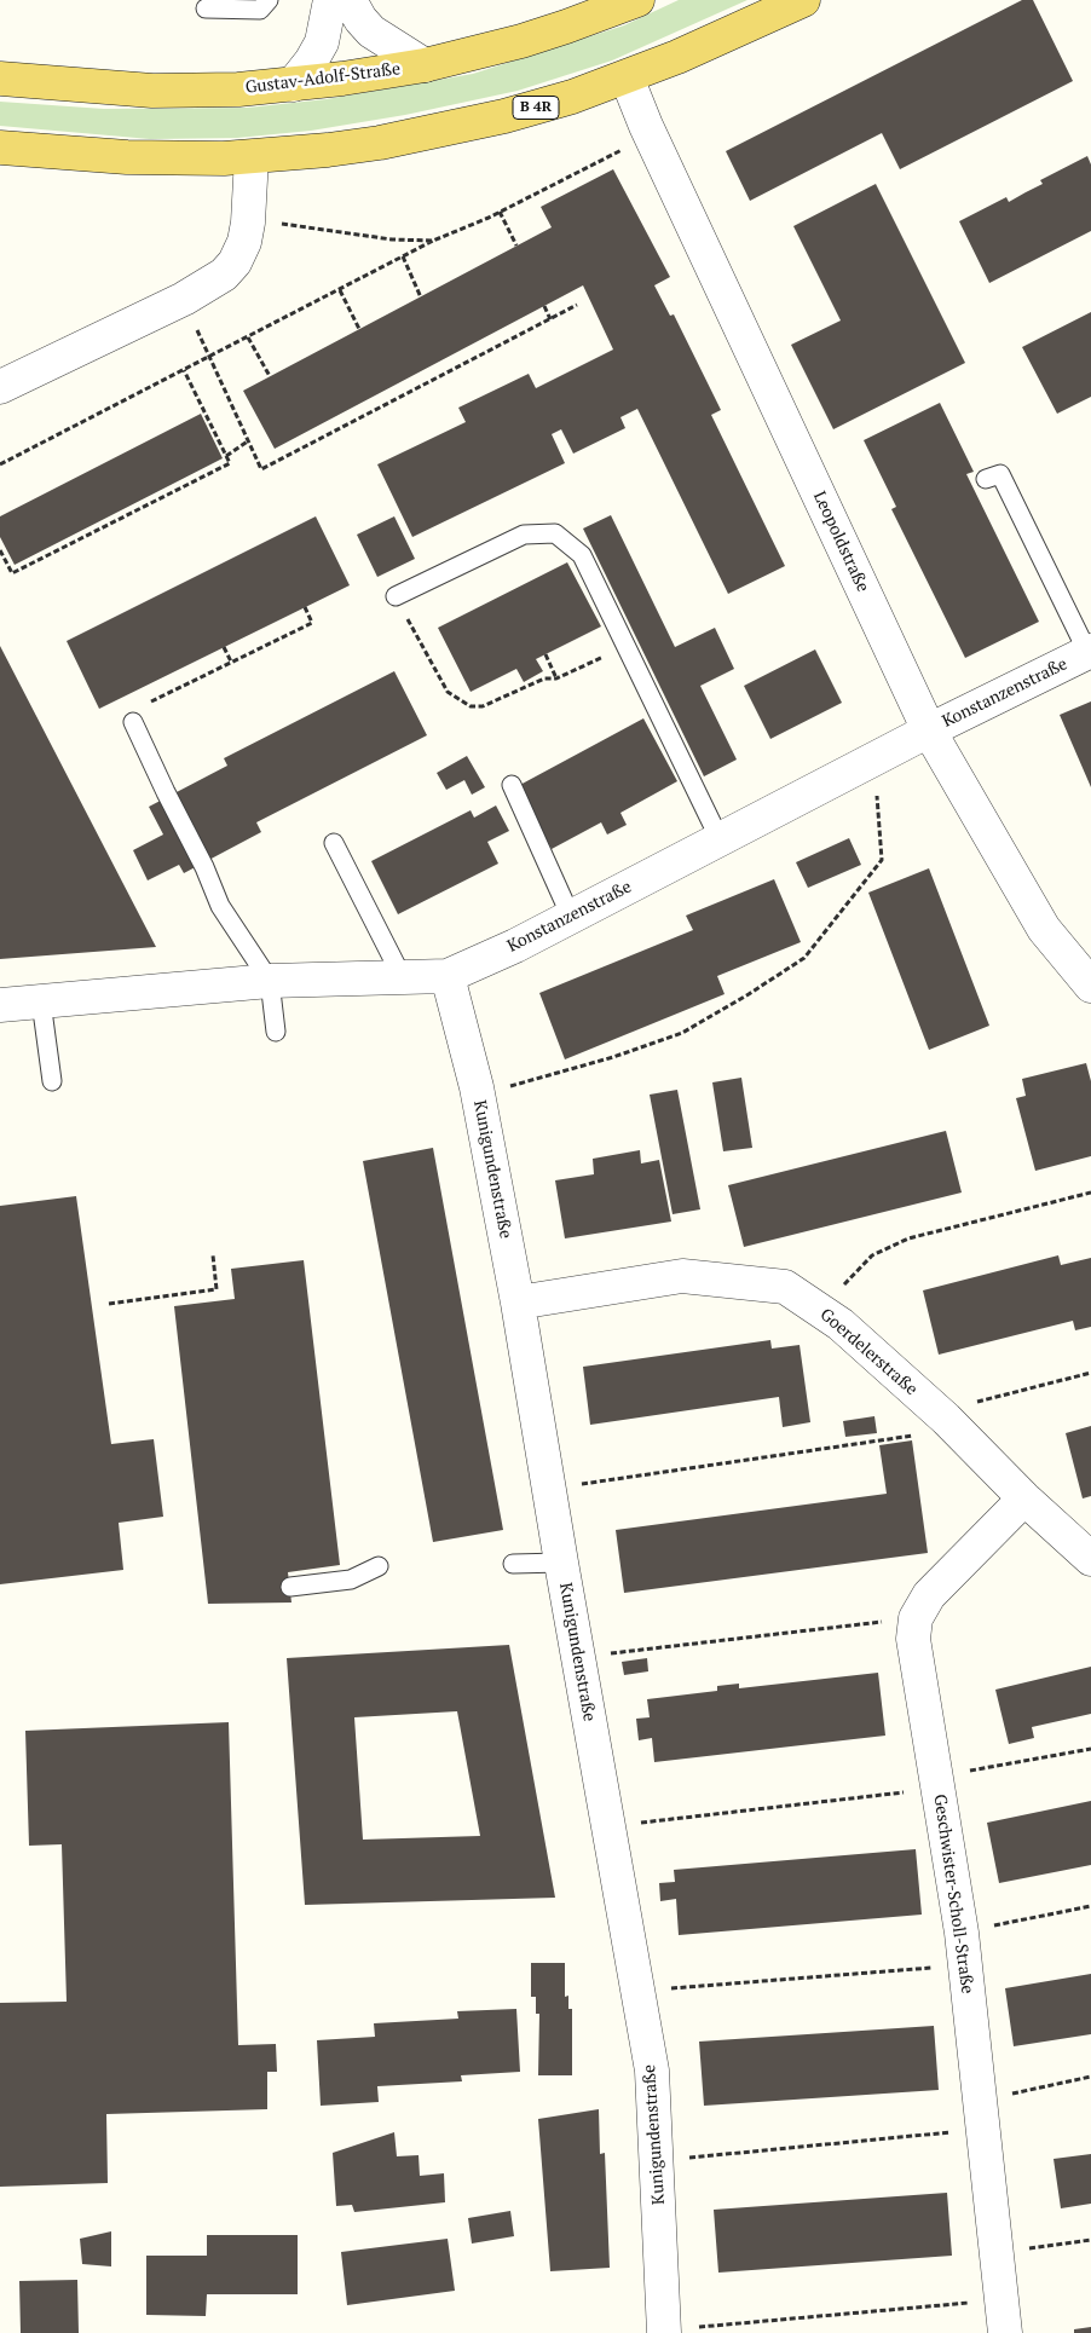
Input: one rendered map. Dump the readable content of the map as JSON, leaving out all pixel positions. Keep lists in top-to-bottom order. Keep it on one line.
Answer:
{"streets":{"main road":["Gustav-Adolf-Straße","B 4R"],"street":["Leopoldstraße","Konstanzenstraße","Kunigundenstraße","Goerdelerstraße","Geschwister-Scholl-Straße"]},"crossings":[["B 4R","Leopoldstraße"],["Leopoldstraße","Konstanzenstraße"],["Konstanzenstraße","Kunigundenstraße"],["Kunigundenstraße","Goerdelerstraße"]]}
